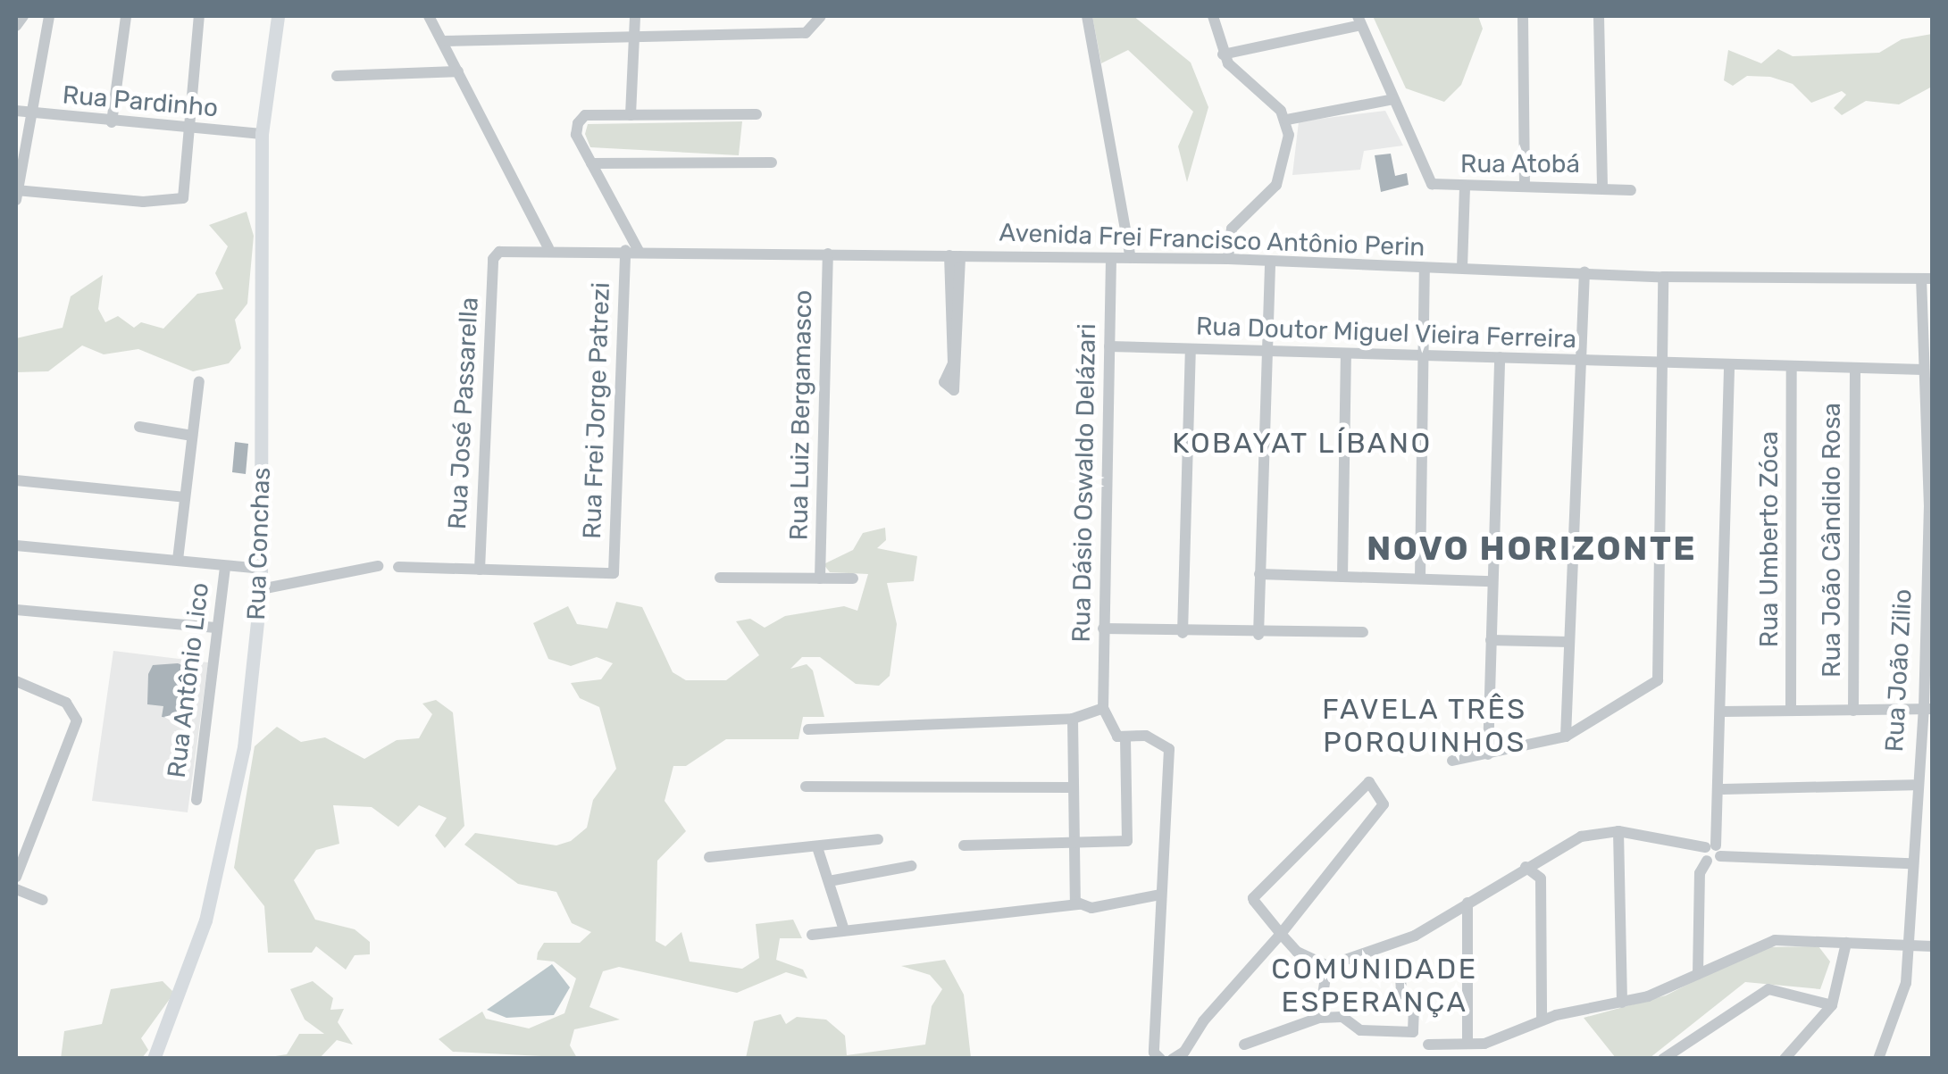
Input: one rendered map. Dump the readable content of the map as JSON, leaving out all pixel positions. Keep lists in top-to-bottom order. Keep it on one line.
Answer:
{"streets":{"main road":["Rua Conchas"],"street":["Rua Pardinho","Rua Atobá","Avenida Frei Francisco Antônio Perin","Rua Doutor Miguel Vieira Ferreira","Rua Frei Jorge Patrezi","Rua José Passarella","Rua Luiz Bergamasco","Rua Dásio Oswaldo Delázari","Rua Umberto Zóca","Rua João Cândido Rosa","Rua João Zilio","Rua Antônio Lico"]},"crossings":[["Rua Pardinho","Rua Conchas"],["Avenida Frei Francisco Antônio Perin","Rua Frei Jorge Patrezi"],["Avenida Frei Francisco Antônio Perin","Rua José Passarella"],["Avenida Frei Francisco Antônio Perin","Rua Luiz Bergamasco"],["Avenida Frei Francisco Antônio Perin","Rua Dásio Oswaldo Delázari"],["Avenida Frei Francisco Antônio Perin","Rua João Zilio"],["Rua Doutor Miguel Vieira Ferreira","Rua Dásio Oswaldo Delázari"],["Rua Doutor Miguel Vieira Ferreira","Rua Umberto Zóca"],["Rua Doutor Miguel Vieira Ferreira","Rua João Cândido Rosa"],["Rua Doutor Miguel Vieira Ferreira","Rua João Zilio"],["Rua Frei Jorge Patrezi","Rua José Passarella"]],"districts":["KOBAYAT LÍBANO","NOVO HORIZONTE","FAVELA TRÊS PORQUINHOS","COMUNIDADE ESPERANÇA"]}
